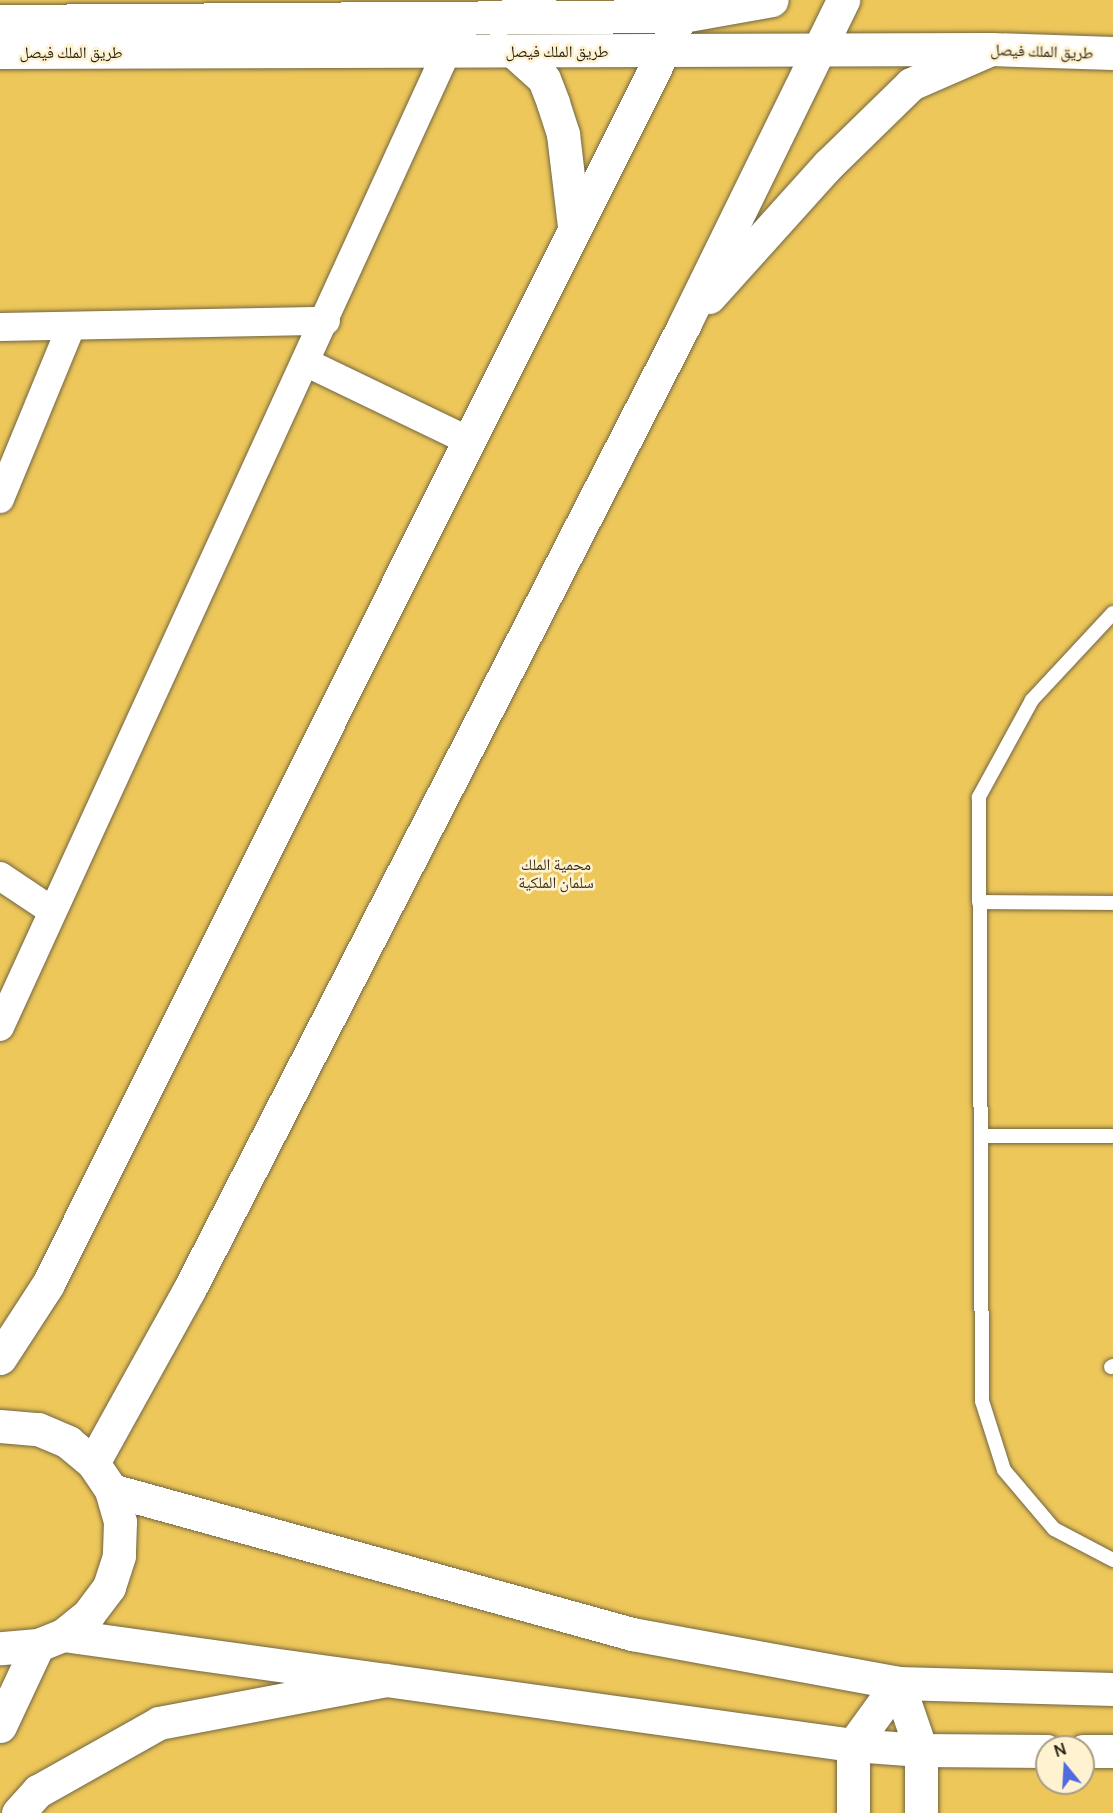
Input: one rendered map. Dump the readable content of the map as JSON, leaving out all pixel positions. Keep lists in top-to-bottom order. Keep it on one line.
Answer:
{"streets":{"main road":["طريق الملك فيصل"]},"parks":["محمية الملك سلمان الملكية"],"north":"top"}
